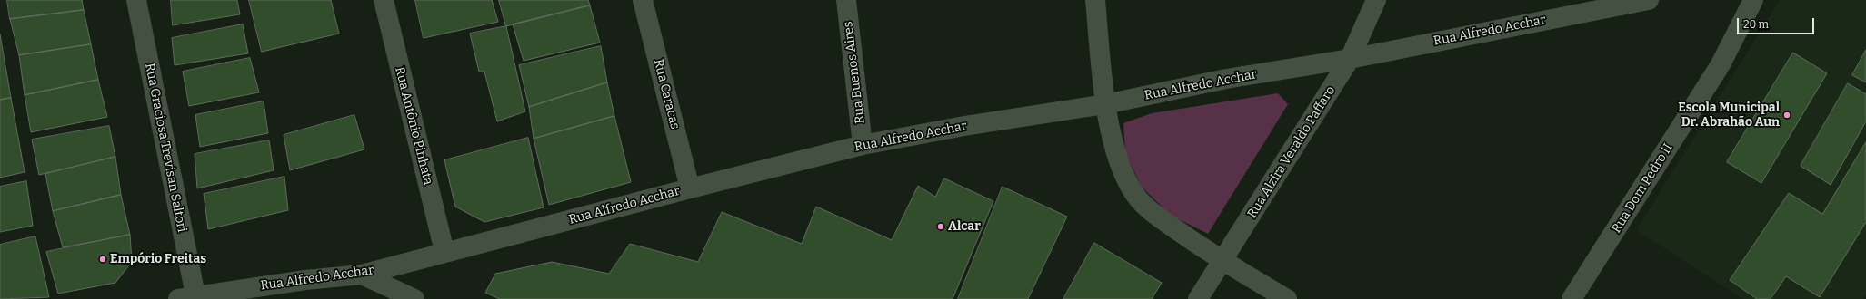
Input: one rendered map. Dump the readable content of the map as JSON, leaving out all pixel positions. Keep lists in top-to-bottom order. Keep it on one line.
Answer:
{"streets":{"street":["Rua Alfredo Acchar","Rua Buenos Aires","Rua Caracas","Rua Antônio Pinhata","Rua Graciosa Trevisan Saltori","Rua Alzira Veraldo Paffaro","Rua Dom Pedro II"]},"crossings":[["Rua Alfredo Acchar","Rua Buenos Aires"],["Rua Alfredo Acchar","Rua Caracas"],["Rua Alfredo Acchar","Rua Antônio Pinhata"],["Rua Alfredo Acchar","Rua Graciosa Trevisan Saltori"],["Rua Alfredo Acchar","Rua Alzira Veraldo Paffaro"]],"places":["Escola Municipal Dr. Abrahão Aun","Alcar","Empório Freitas"],"scale_bar":"20 m"}
